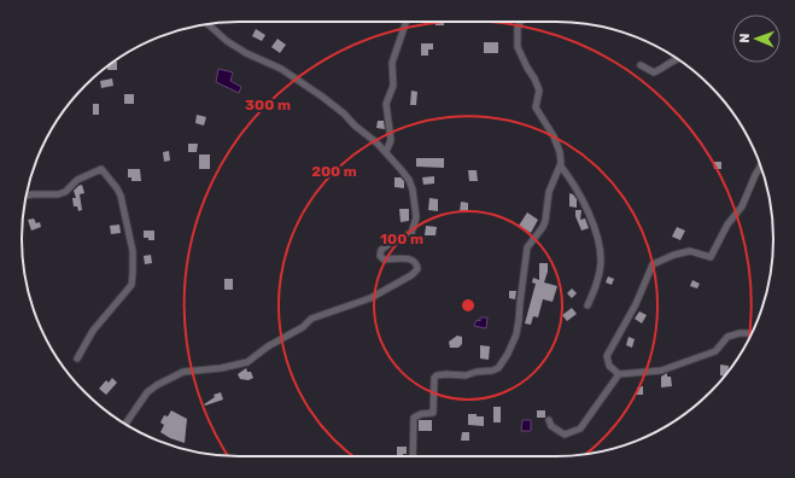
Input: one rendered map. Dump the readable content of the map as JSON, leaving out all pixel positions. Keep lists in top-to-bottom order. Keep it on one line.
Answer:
{"north":"left","rings":["300 m","200 m","100 m"]}
